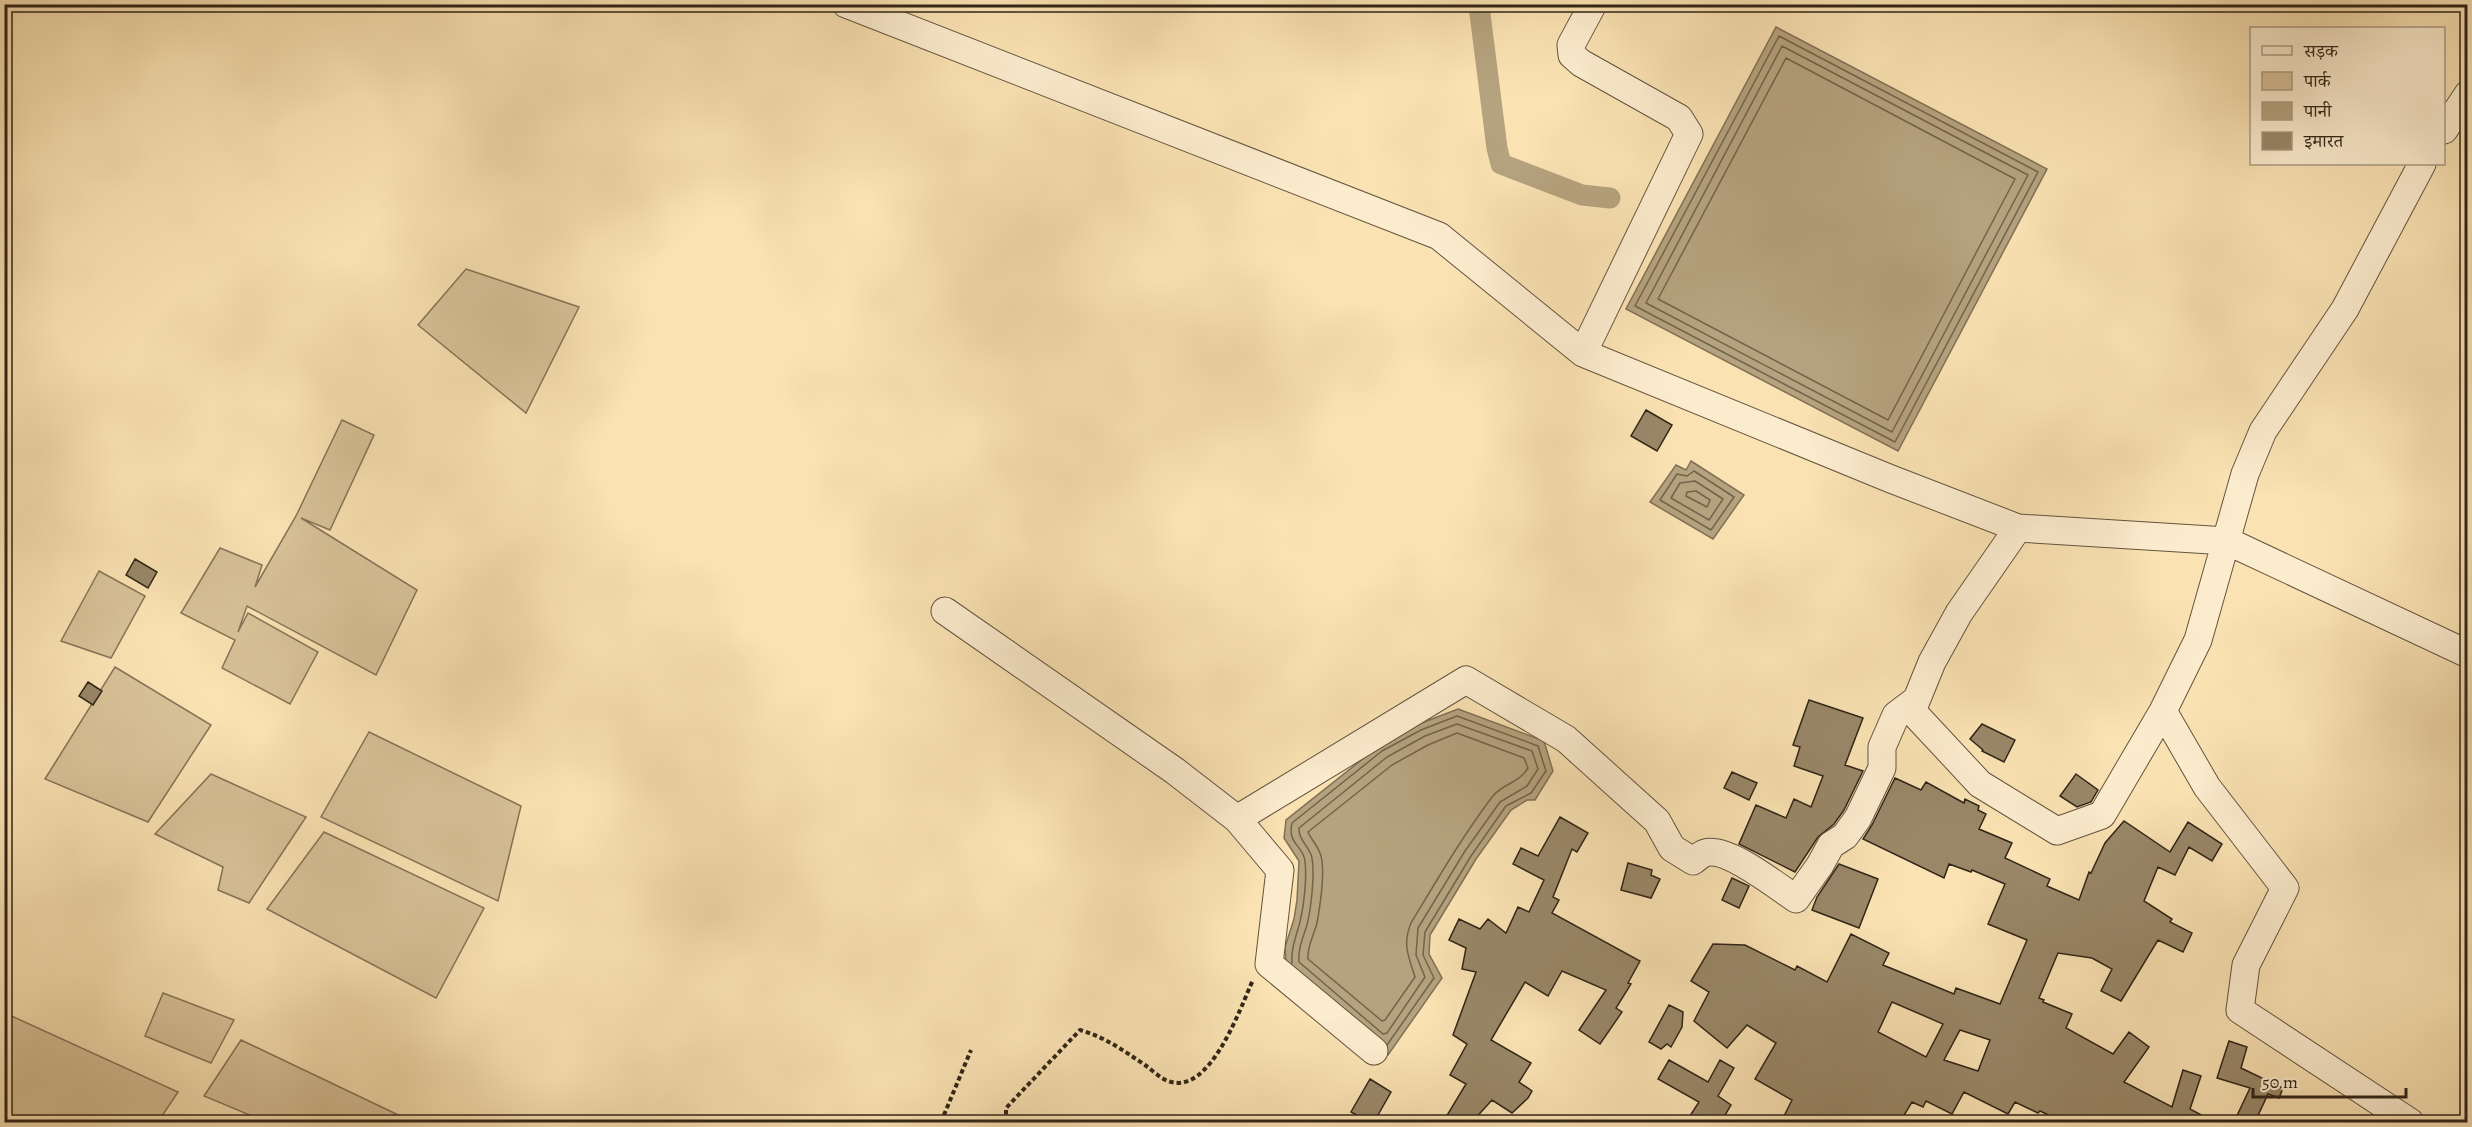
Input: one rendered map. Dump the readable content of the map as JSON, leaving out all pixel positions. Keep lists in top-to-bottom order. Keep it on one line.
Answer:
{"legend":["सड़क","पार्क","पानी","इमारत"],"scale_bar":"50 m"}
